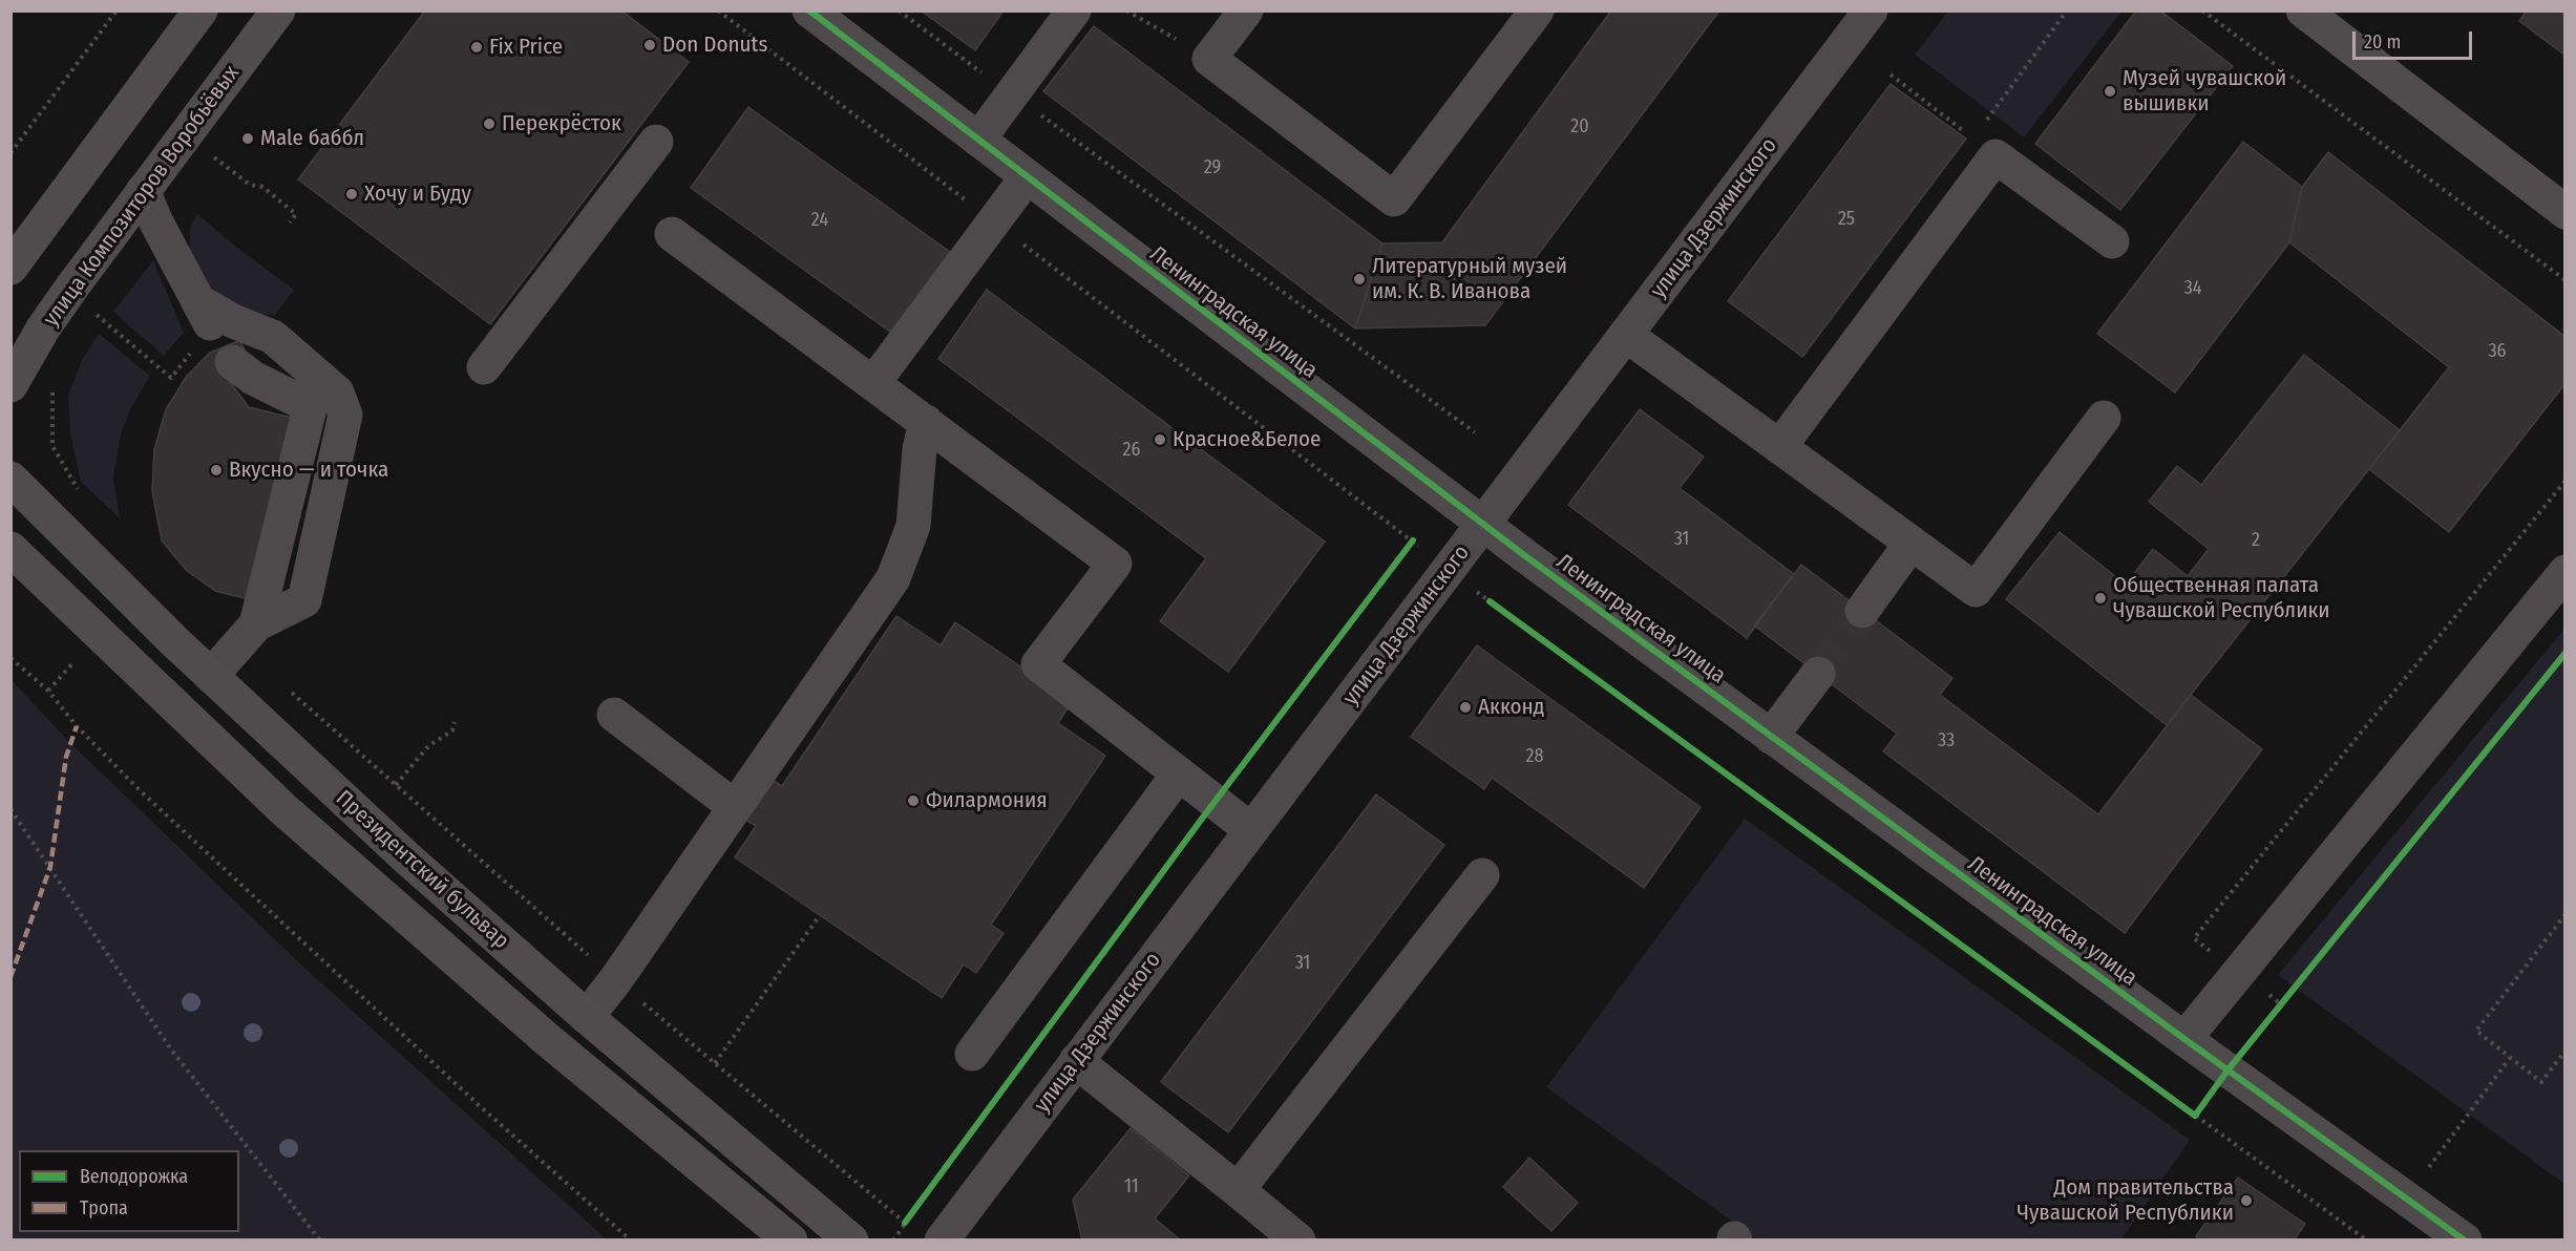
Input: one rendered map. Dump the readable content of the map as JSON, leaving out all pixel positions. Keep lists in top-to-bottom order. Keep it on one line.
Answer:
{"streets":{"main road":["улица Композиторов Воробьёвых","Президентский бульвар"],"street":["улица Дзержинского","Ленинградская улица"]},"crossings":[["улица Дзержинского","Ленинградская улица"]],"places":["Don Donuts","Fix Price","Музей чувашской вышивки","Перекрёсток","Male баббл","Хочу и Буду","Литературный музей им. К. В. Иванова","Красное&Белое","Вкусно — и точка","Общественная палата Чувашской Республики","Акконд","Филармония","Дом правительства Чувашской Республики"],"house_numbers":["20","29","25","24","34","36","26","31","2","33","28","31","11"],"legend":["Велодорожка","Тропа"],"scale_bar":"20 m"}
